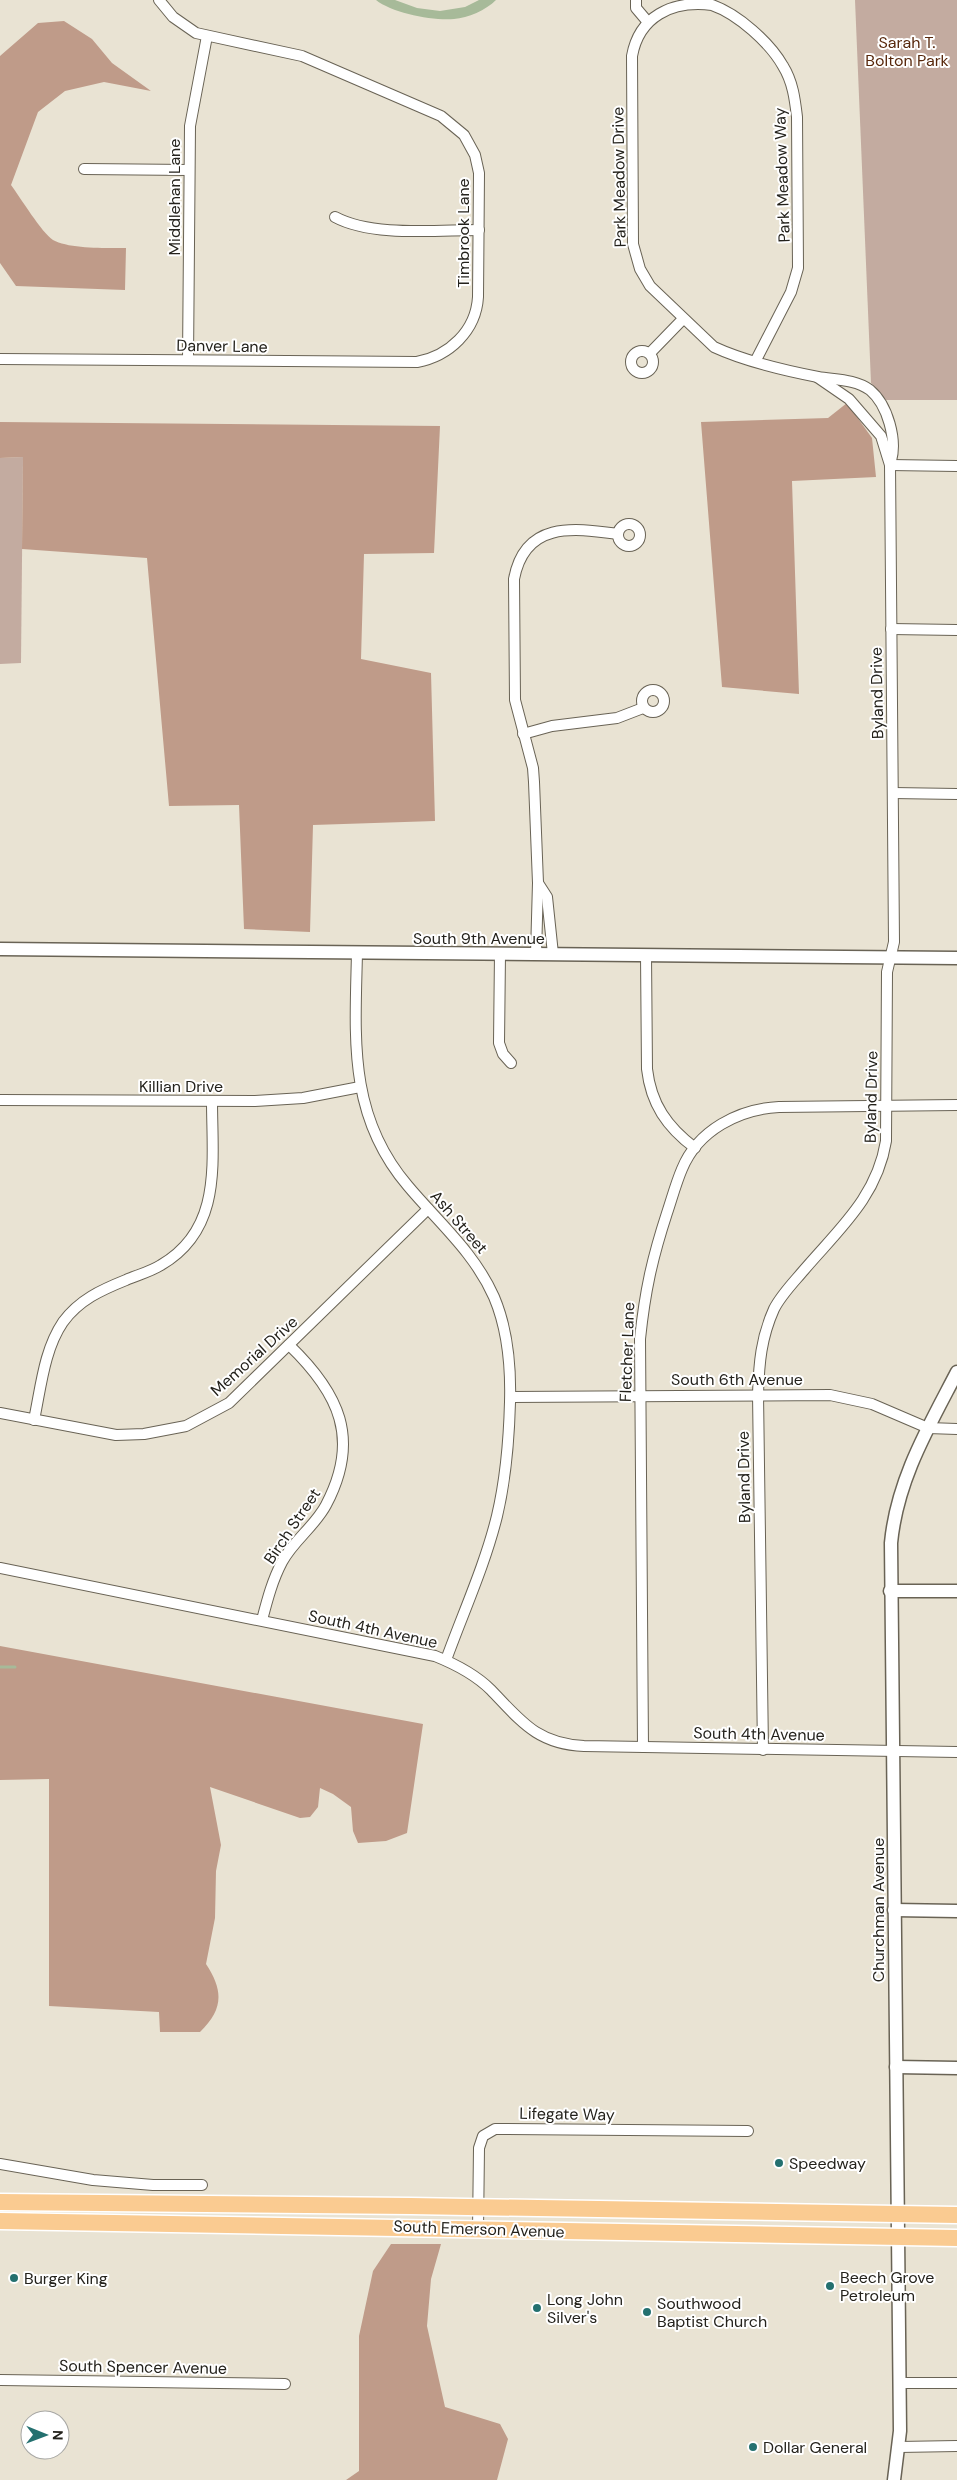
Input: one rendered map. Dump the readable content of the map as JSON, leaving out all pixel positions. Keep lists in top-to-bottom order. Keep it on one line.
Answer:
{"streets":{"main road":["South Emerson Avenue"],"street":["Park Meadow Way","Park Meadow Drive","Middlehan Lane","Timbrook Lane","Danver Lane","Byland Drive","South 9th Avenue","Killian Drive","Ash Street","Fletcher Lane","Memorial Drive","South 6th Avenue","Birch Street","South 4th Avenue","Churchman Avenue","Lifegate Way","South Spencer Avenue"]},"crossings":[["Park Meadow Way","Park Meadow Drive"],["Park Meadow Drive","Byland Drive"],["Middlehan Lane","Timbrook Lane"],["Middlehan Lane","Danver Lane"],["Timbrook Lane","Danver Lane"],["Byland Drive","South 9th Avenue"],["Byland Drive","Fletcher Lane"],["Byland Drive","South 6th Avenue"],["Byland Drive","South 4th Avenue"],["South 9th Avenue","Ash Street"],["Killian Drive","Ash Street"],["Ash Street","Memorial Drive"],["Ash Street","South 6th Avenue"],["Ash Street","South 4th Avenue"],["Fletcher Lane","South 6th Avenue"],["Fletcher Lane","South 4th Avenue"],["Memorial Drive","Birch Street"],["South 6th Avenue","Churchman Avenue"],["Birch Street","South 4th Avenue"],["South 4th Avenue","Churchman Avenue"],["Churchman Avenue","South Emerson Avenue"],["Lifegate Way","South Emerson Avenue"]],"parks":["Sarah T. Bolton Park"],"places":["Speedway","Burger King","Beech Grove Petroleum","Long John Silver's","Southwood Baptist Church","Dollar General"],"north":"right"}
